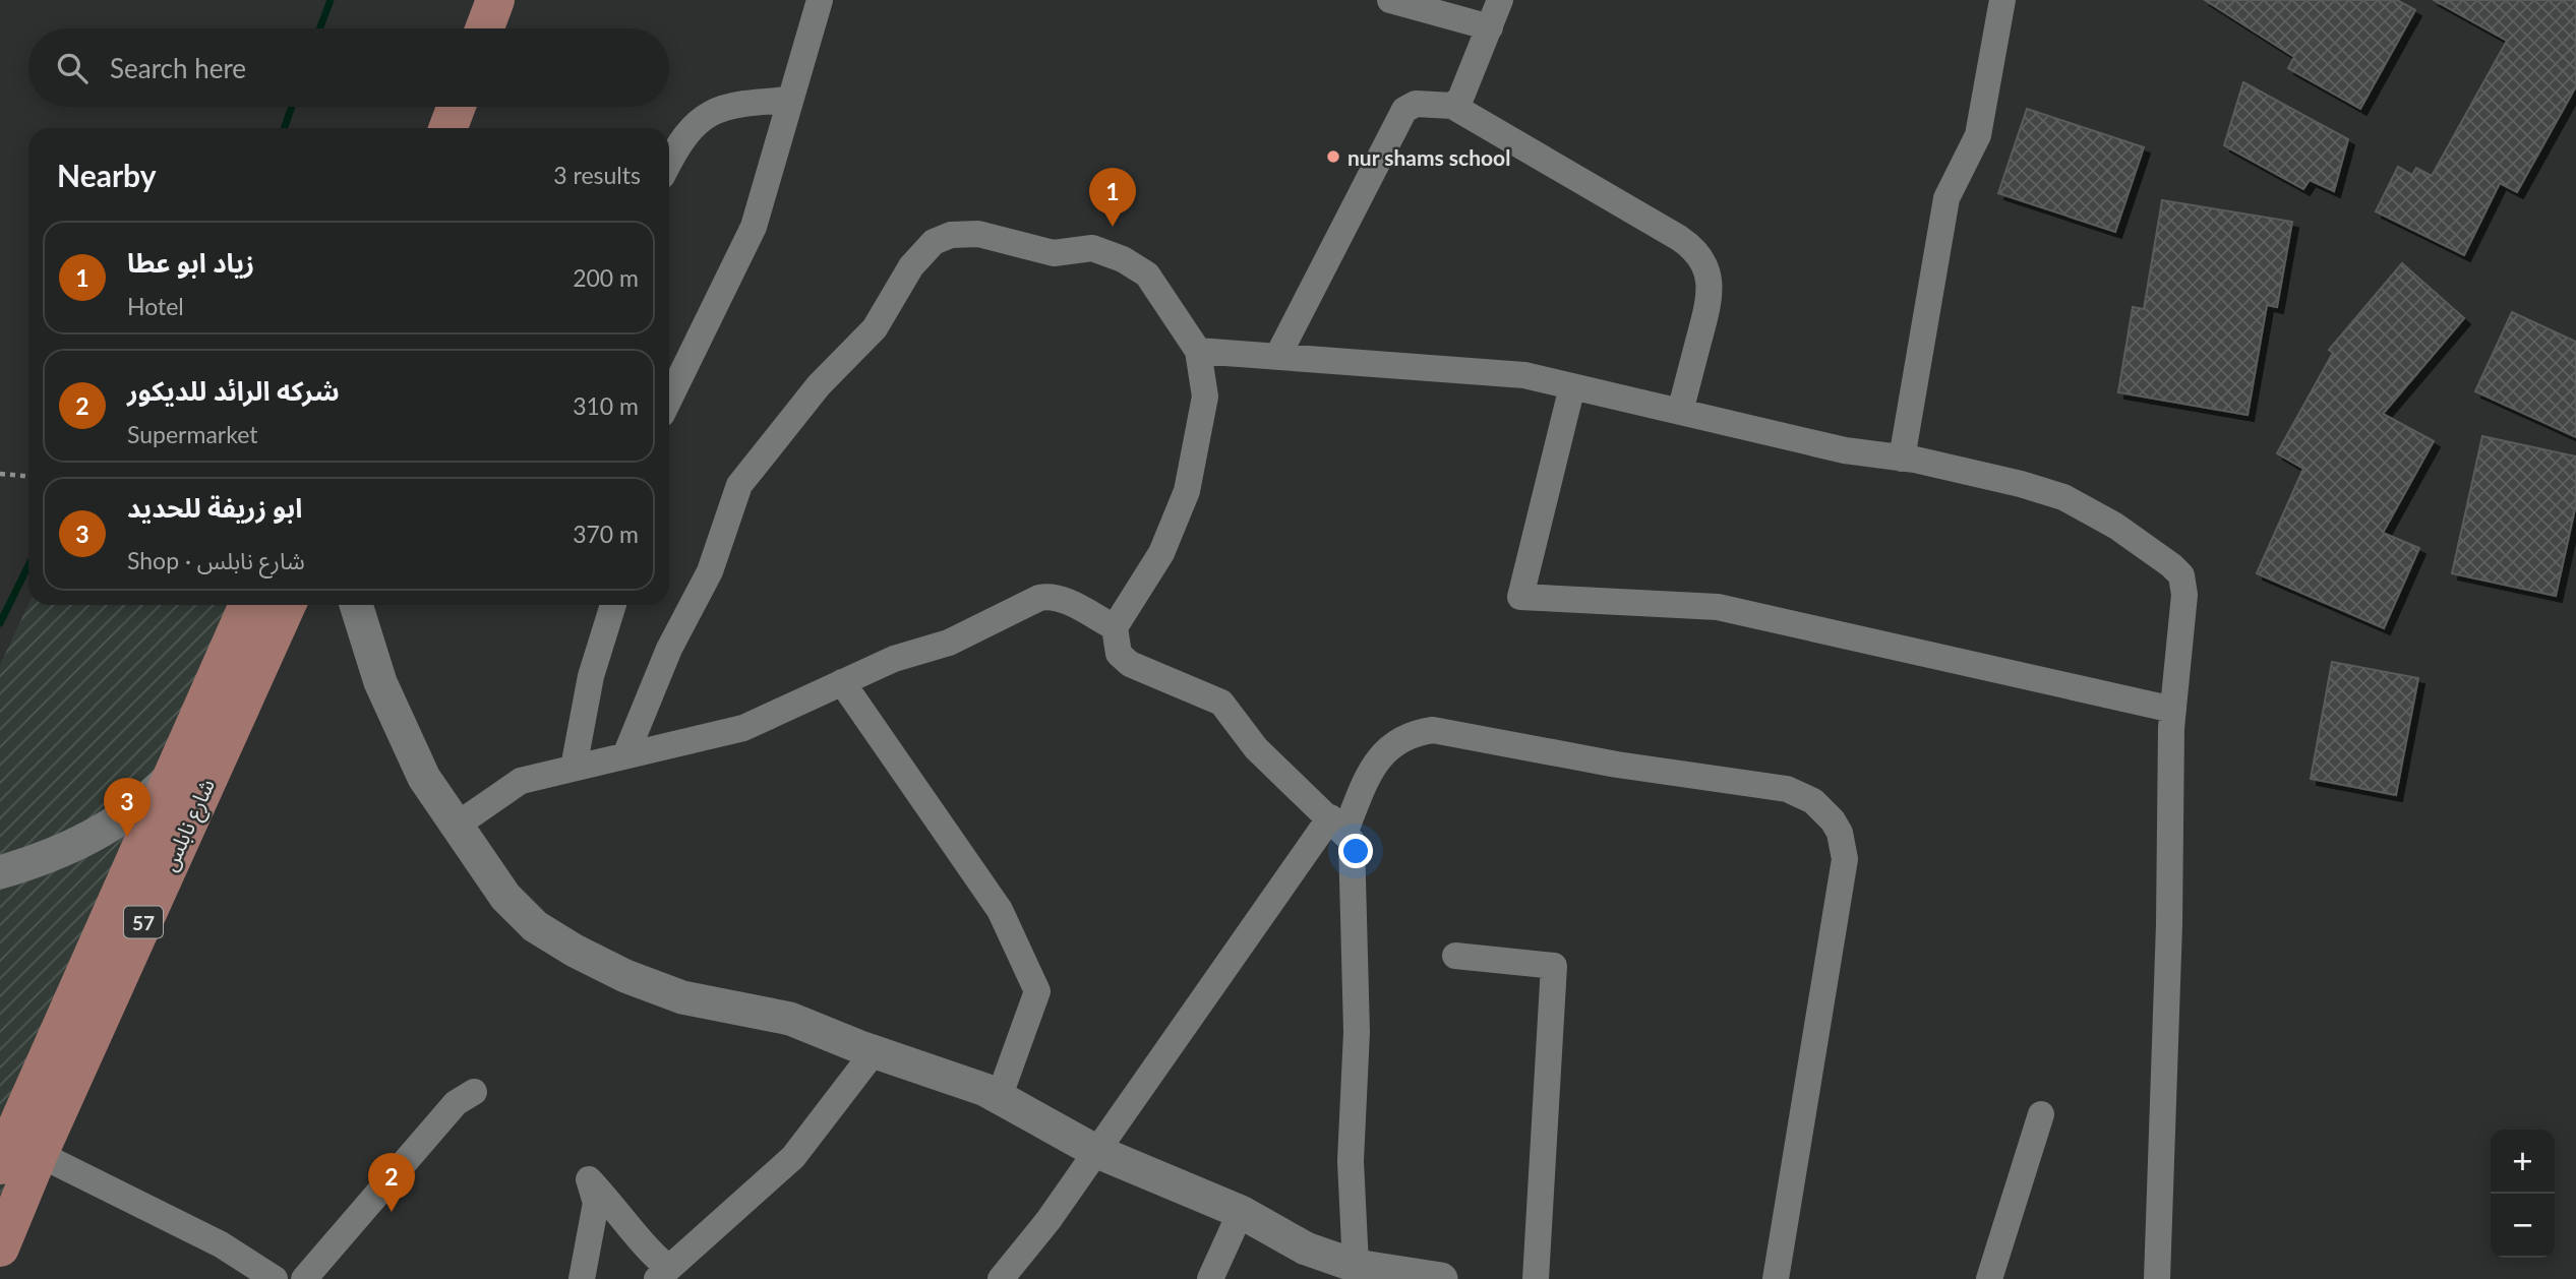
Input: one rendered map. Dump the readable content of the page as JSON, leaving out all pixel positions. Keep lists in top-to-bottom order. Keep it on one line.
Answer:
{"streets":{"main road":["شارع نابلس","57"]},"places":["nur shams school"],"page":{"search":"Search here","heading":["Nearby","3 results"],"pins":["1","3","2"],"list":[{"mark":"1","name":"زياد ابو عطا","note":"Hotel","value":"200 m"},{"mark":"2","name":"شركه الرائد للديكور","note":"Supermarket","value":"310 m"},{"mark":"3","name":"ابو زريفة للحديد","note":"Shop · شارع نابلس","value":"370 m"}],"map_buttons":["+","−"]}}
